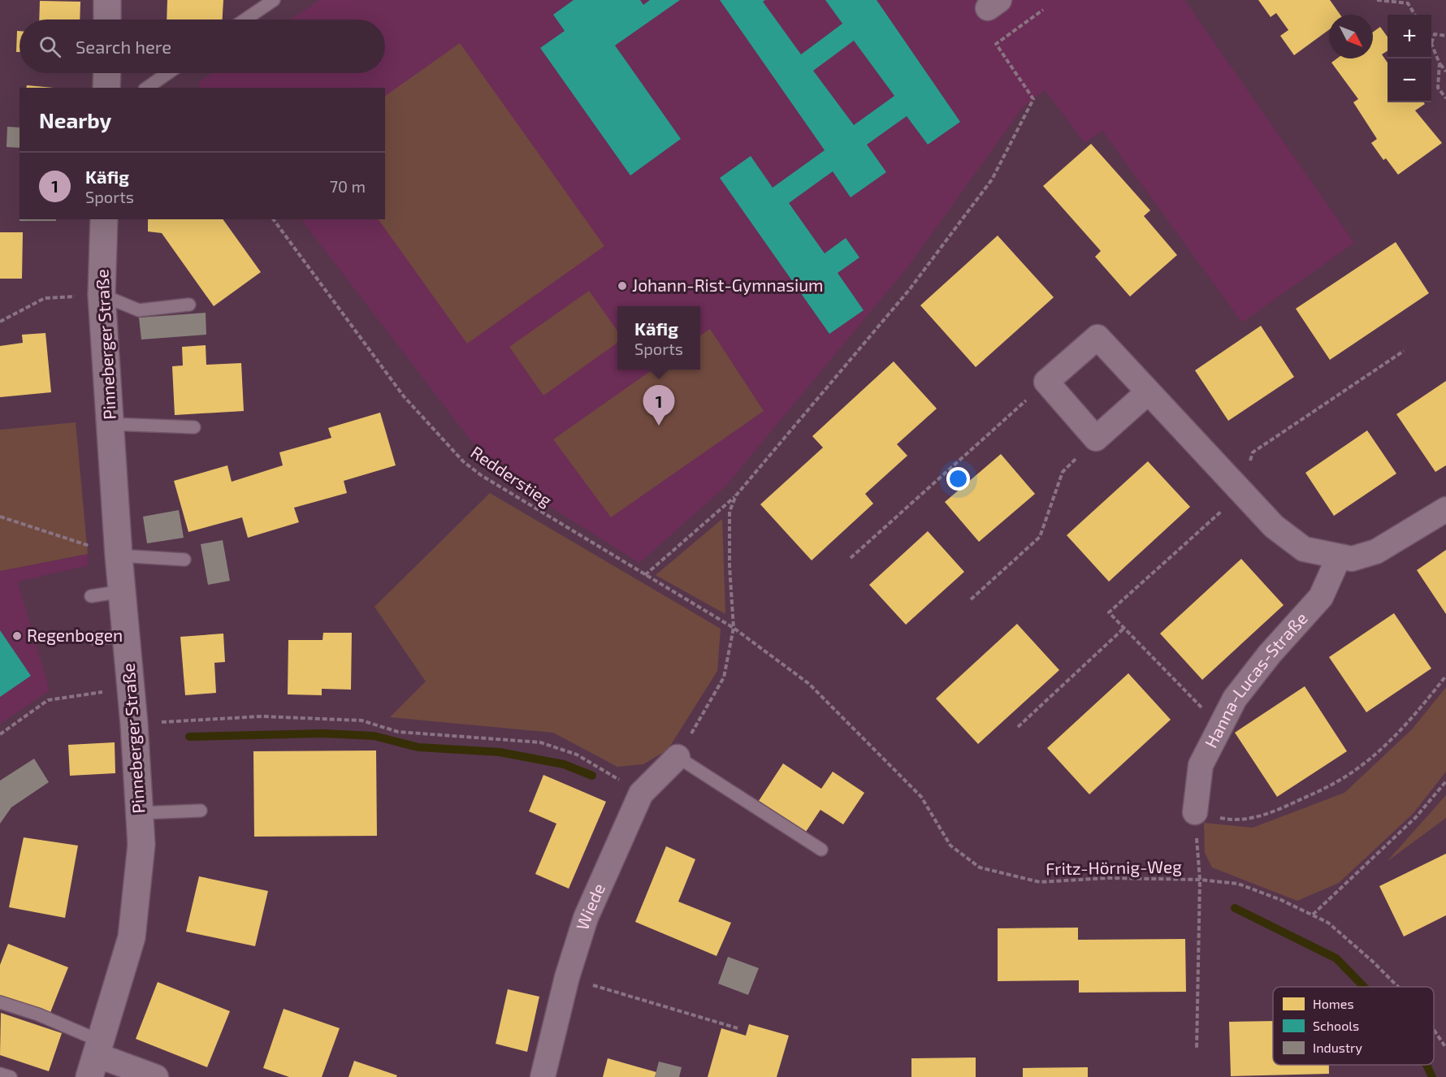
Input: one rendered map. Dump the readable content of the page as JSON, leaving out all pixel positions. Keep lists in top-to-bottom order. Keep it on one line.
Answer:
{"streets":{"main road":["Pinneberger Straße"],"street":["Hanna-Lucas-Straße","Wiede"],"path":["Redderstieg","Fritz-Hörnig-Weg"]},"crossings":[["Redderstieg","Fritz-Hörnig-Weg"]],"places":["Johann-Rist-Gymnasium","Regenbogen"],"legend":["Homes","Schools","Industry"],"north":"bottom right","page":{"map_buttons":["+","−"],"search":"Search here","heading":"Nearby","list":[{"mark":"1","name":"Käfig","note":"Sports","value":"70 m"}],"popup":["Käfig","Sports"],"pins":"1"}}
